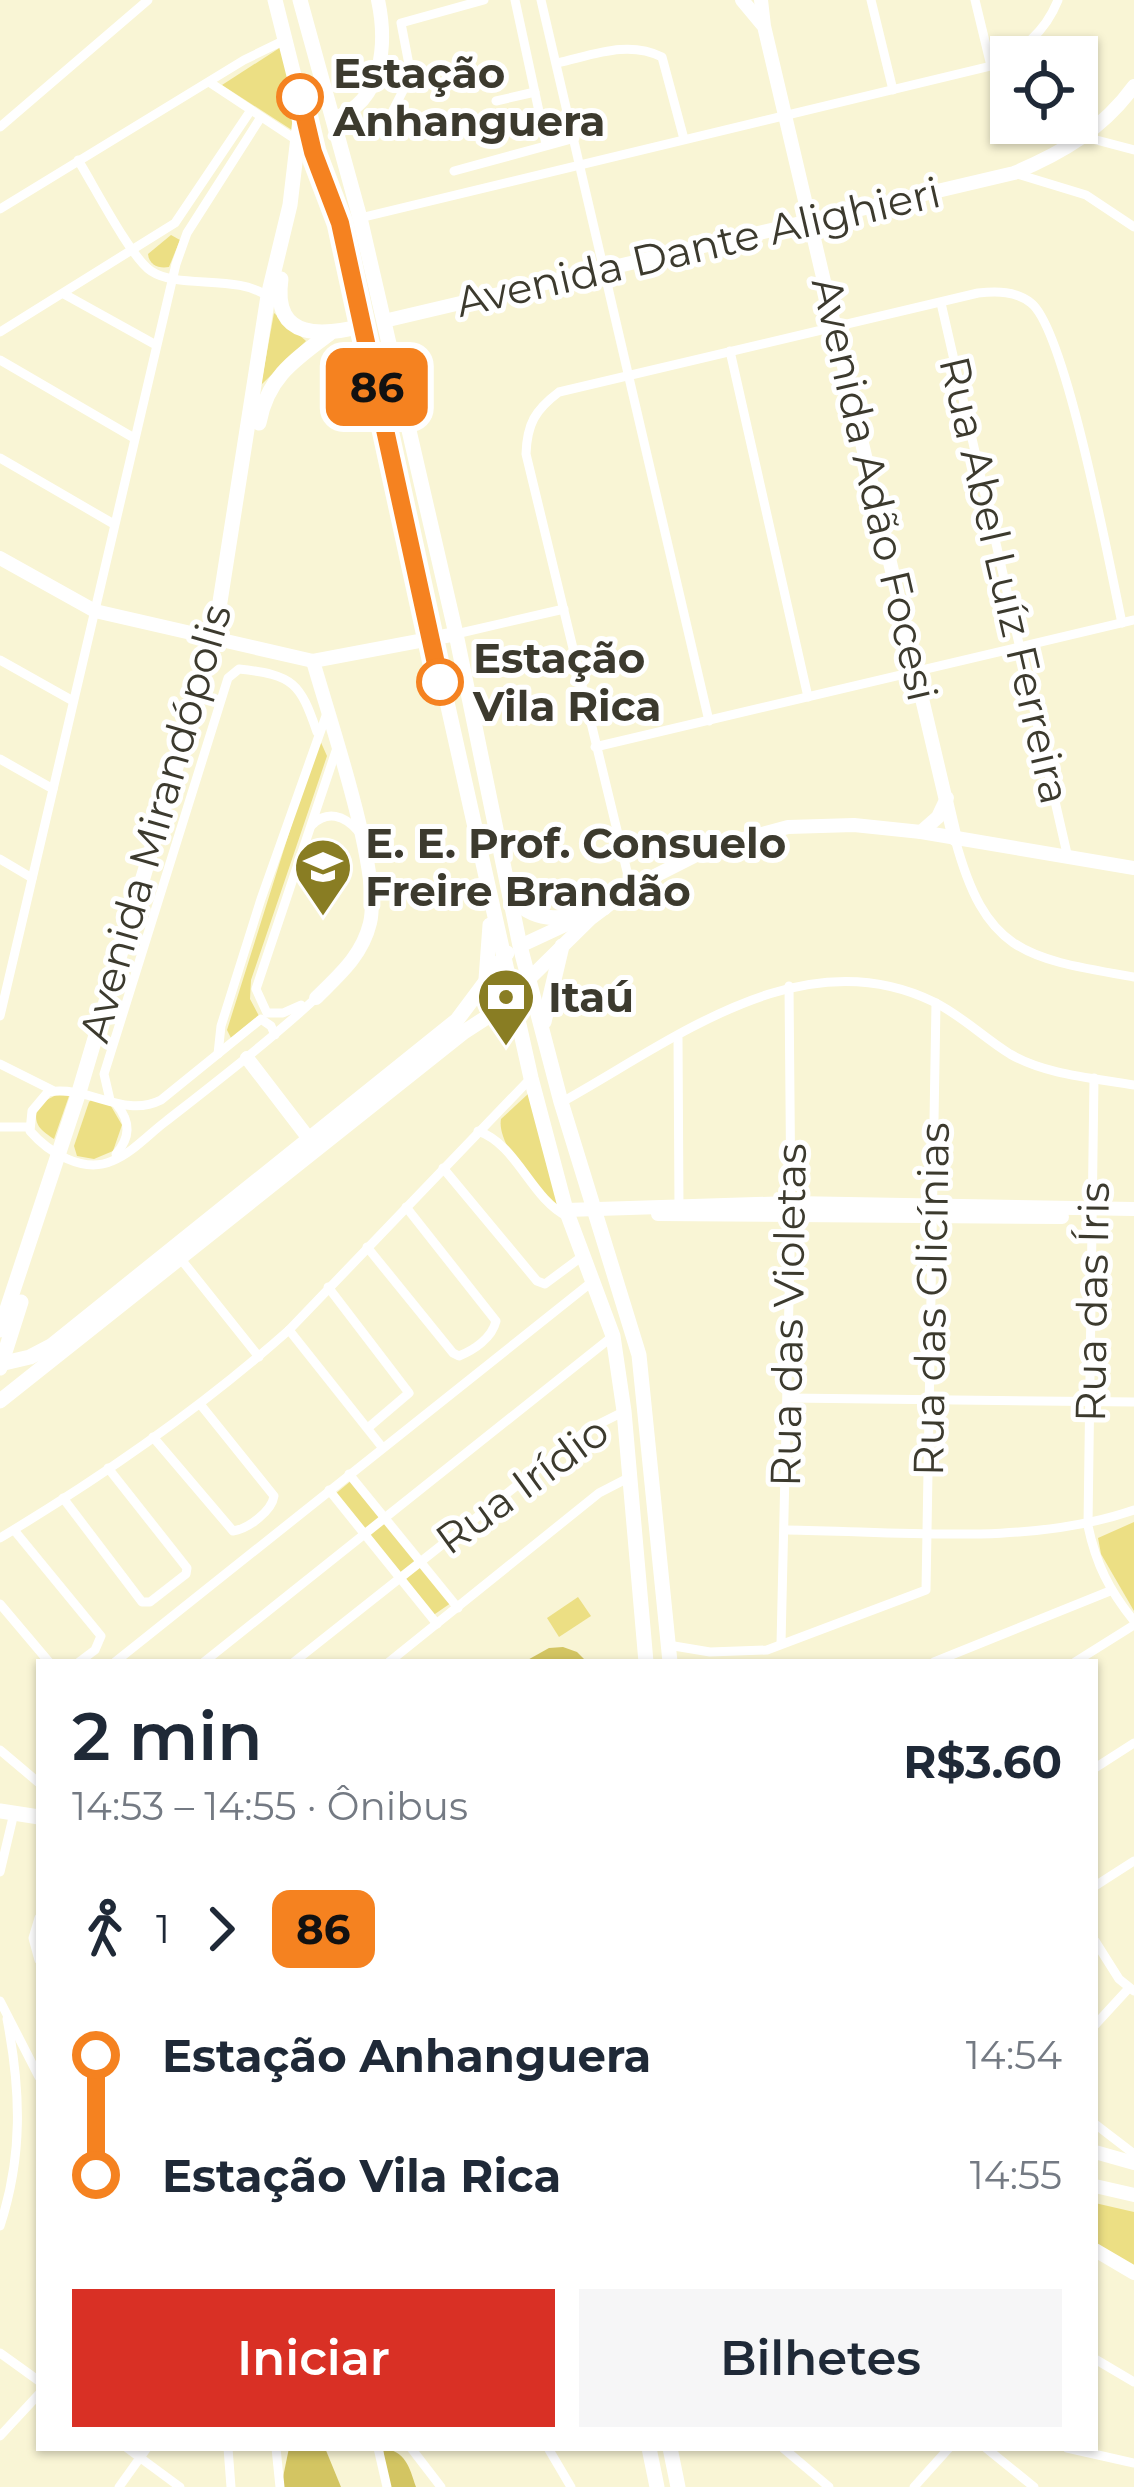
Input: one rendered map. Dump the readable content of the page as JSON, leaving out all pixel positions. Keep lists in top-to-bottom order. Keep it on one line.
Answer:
{"streets":{"main road":["Avenida Dante Alighieri","Avenida Mirandópolis"],"street":["Avenida Adão Focesi","Rua Abel Luíz Ferreira","Rua das Glicínias","Rua das Íris","Rua das Violetas","Rua Irídio"]},"crossings":[["Avenida Dante Alighieri","Avenida Adão Focesi"],["Avenida Dante Alighieri","Avenida Mirandópolis"],["Rua das Glicínias","Rua das Violetas"]],"places":{"other":["Estação Anhanguera","Estação Vila Rica"],"school or university":["E. E. Prof. Consuelo Freire Brandão"],"bank":["Itaú"]},"lines":["bus line 86"],"page":{"on_map":"86","heading":["2 min","14:53 – 14:55 · Ônibus","R$3.60"],"legs":["1","86"],"list":[{"name":"Estação Anhanguera","value":"14:54"},{"name":"Estação Vila Rica","value":"14:55"}],"buttons":["Iniciar","Bilhetes"]}}
